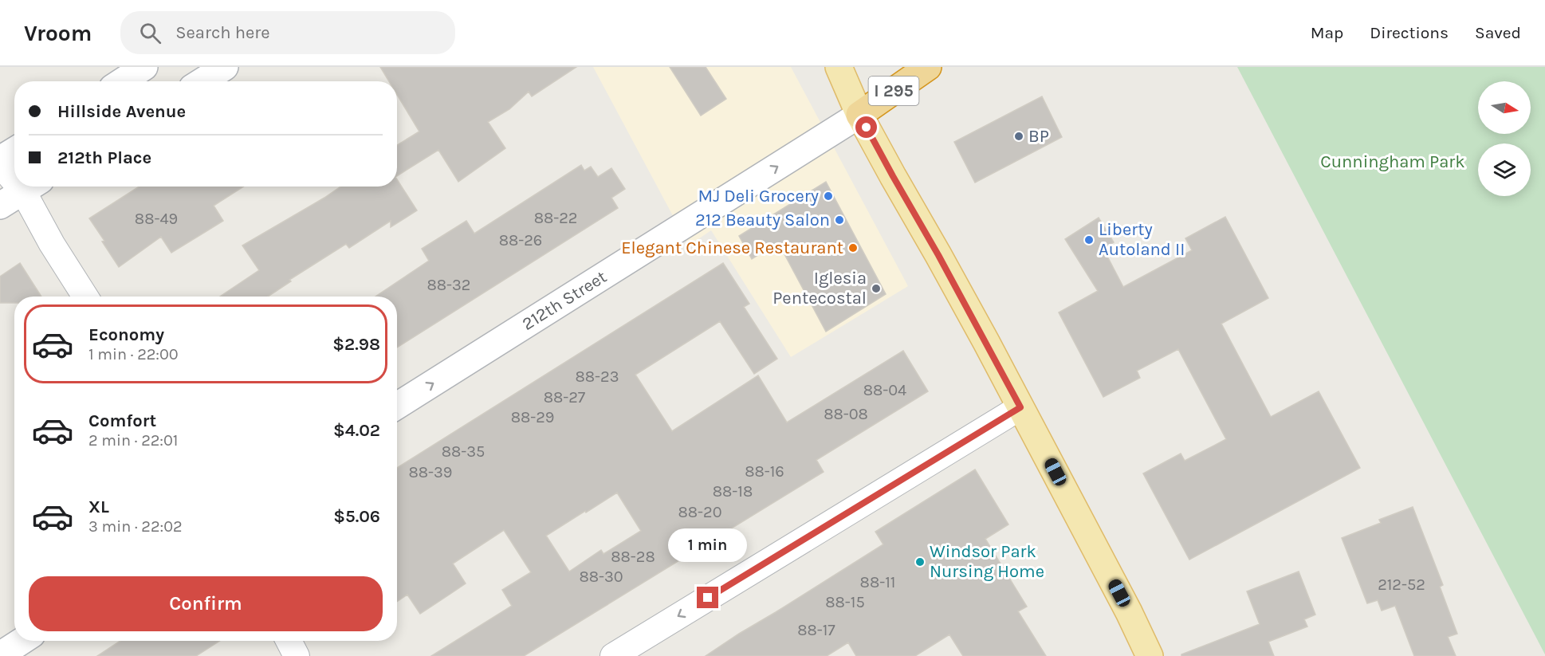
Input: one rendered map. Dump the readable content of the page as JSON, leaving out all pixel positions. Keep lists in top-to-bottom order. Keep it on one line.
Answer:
{"streets":{"highway":["I 295"],"main road":["212th Street"]},"crossings":[["I 295","212th Street"]],"one_way":["212th Street"],"parks":["Cunningham Park"],"places":["BP","MJ Deli Grocery","212 Beauty Salon","Liberty Autoland II","Elegant Chinese Restaurant","Iglesia Pentecostal","Windsor Park Nursing Home"],"house_numbers":["88-22","88-49","88-26","88-32","88-23","88-04","88-27","88-08","88-29","88-35","88-16","88-39","88-18","88-20","88-28","88-30","88-11","212-52","88-15","88-17"],"north":"right","page":{"header":"Vroom","search":"Search here","nav":["Map","Directions","Saved"],"banner":["Hillside Avenue","212th Place"],"list":[{"name":"Economy","note":"1 min · 22:00","value":"$2.98"},{"name":"Comfort","note":"2 min · 22:01","value":"$4.02"},{"name":"XL","note":"3 min · 22:02","value":"$5.06"}],"bubble":"1 min","buttons":"Confirm"}}
